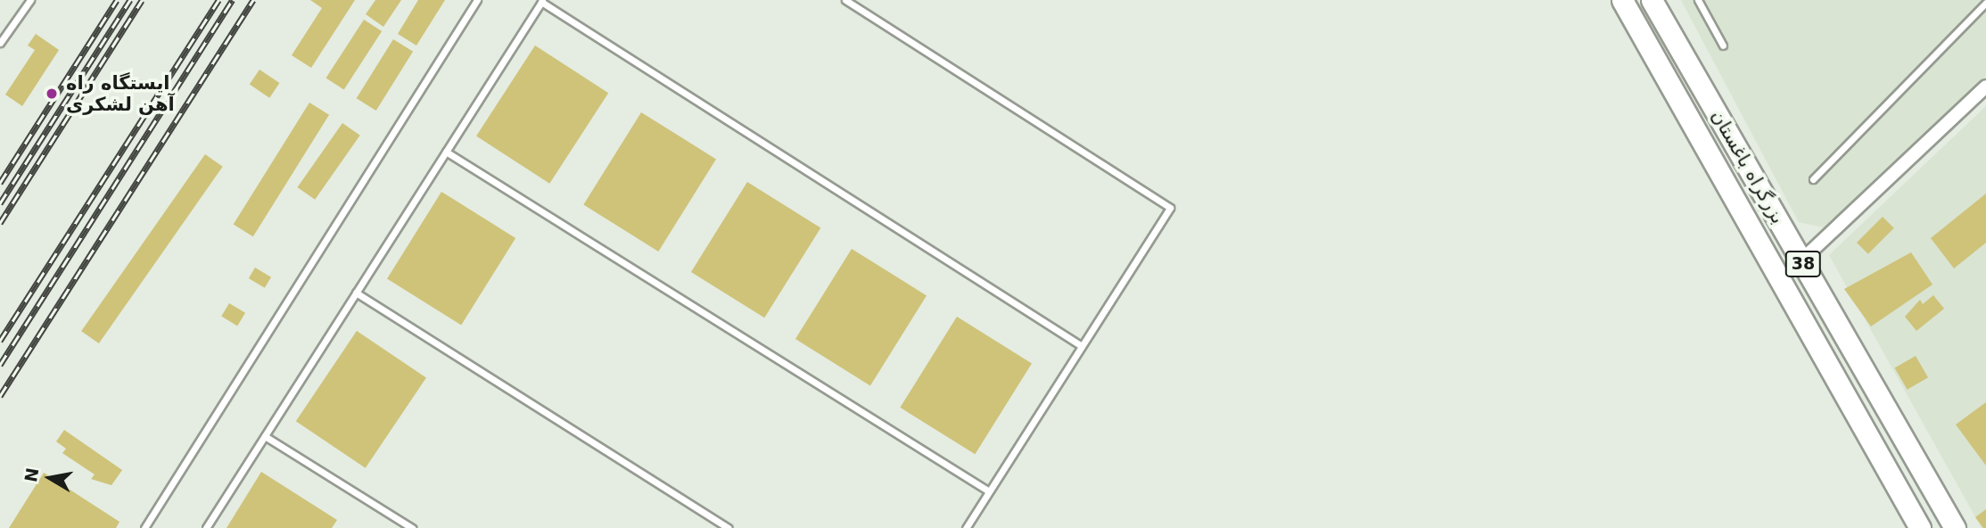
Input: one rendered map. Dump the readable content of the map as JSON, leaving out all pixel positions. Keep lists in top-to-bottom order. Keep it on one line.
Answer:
{"streets":{"highway":["بزرگراه باغستان","38"]},"places":["ایستگاه راه آهن لشکری"],"north":"left"}
